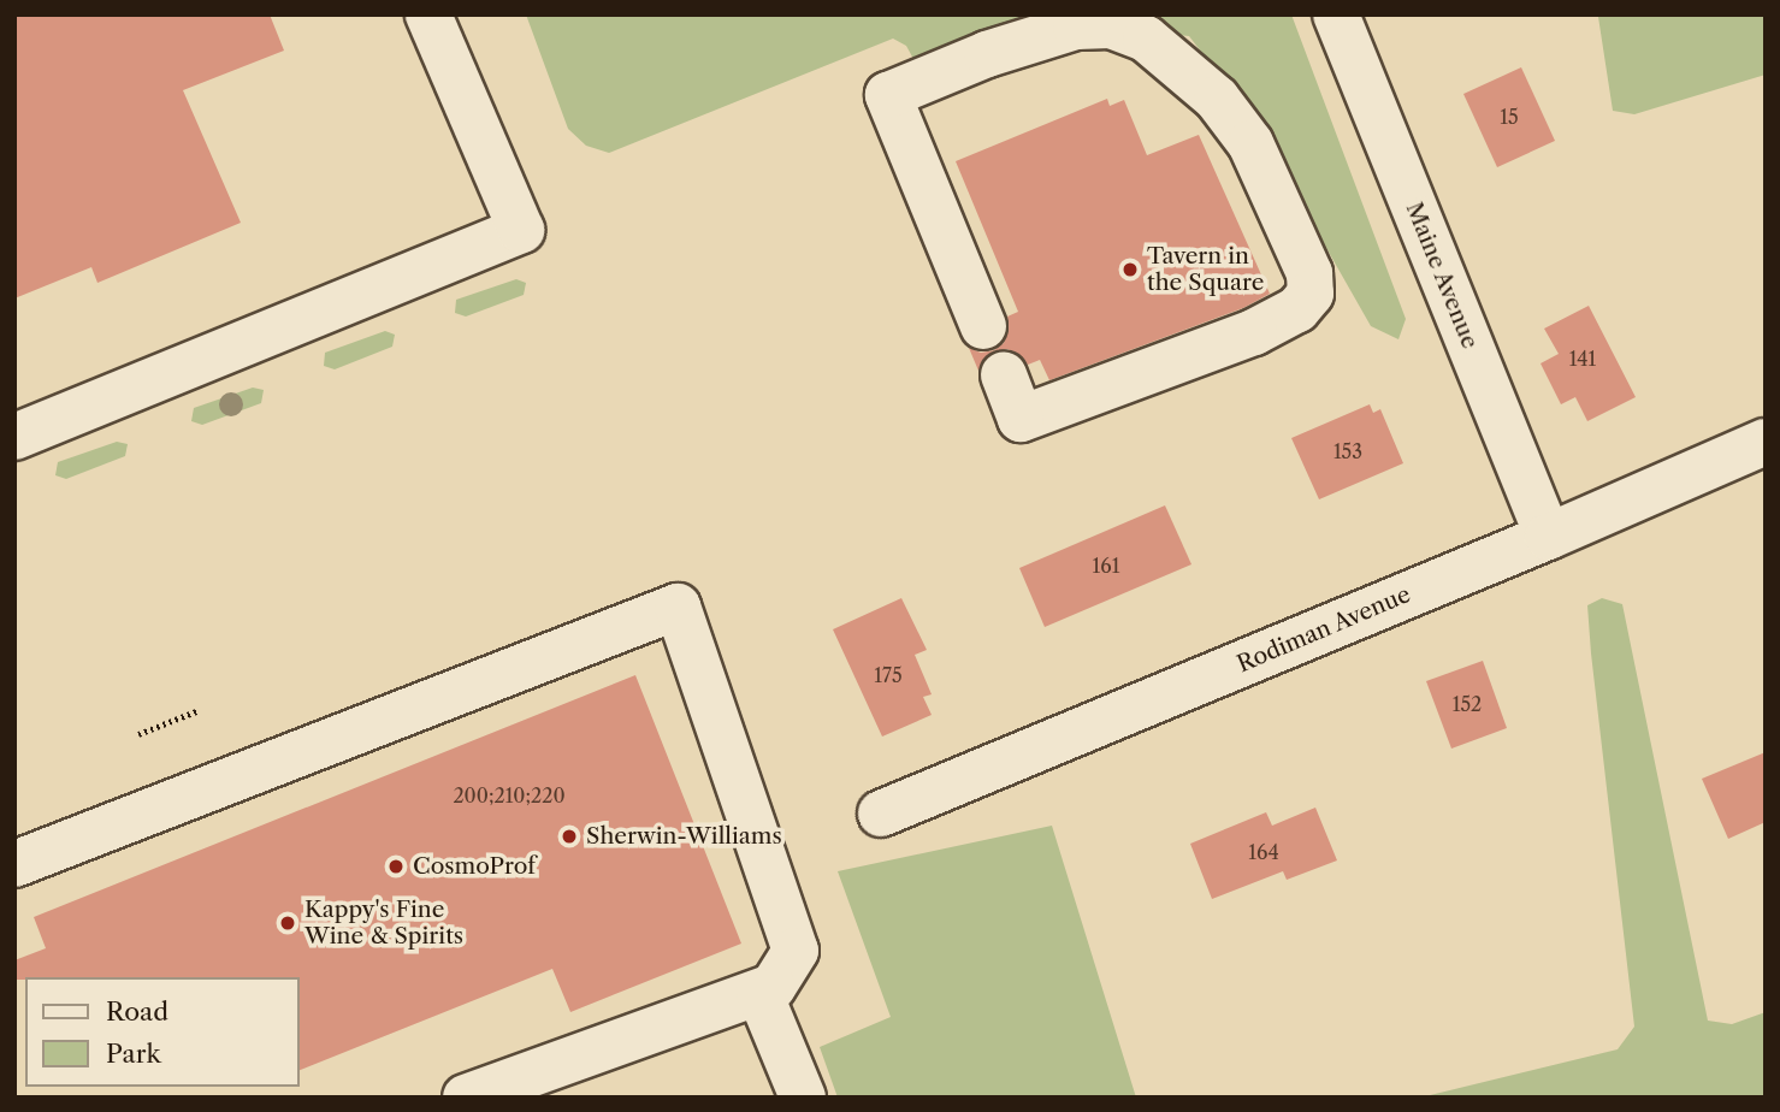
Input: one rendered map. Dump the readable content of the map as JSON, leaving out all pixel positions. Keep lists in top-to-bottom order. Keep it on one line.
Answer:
{"streets":{"street":["Maine Avenue","Rodiman Avenue"]},"crossings":[["Maine Avenue","Rodiman Avenue"]],"places":["Tavern in the Square","Sherwin-Williams","CosmoProf","Kappy's Fine Wine & Spirits"],"house_numbers":["15","141","153","161","175","152","200;210;220","164"],"legend":["Road","Park"]}
